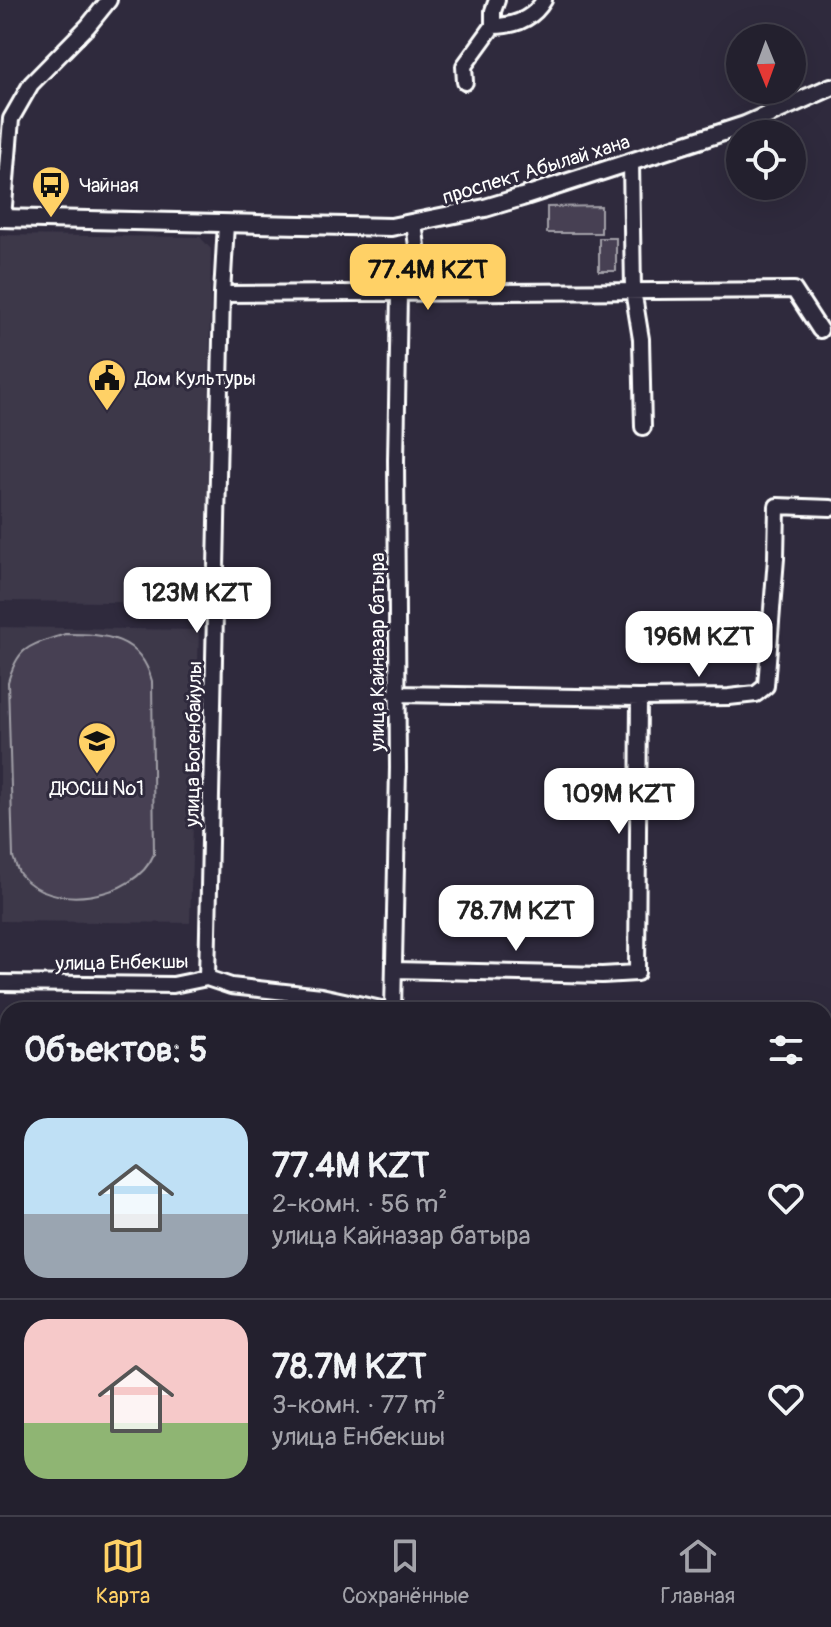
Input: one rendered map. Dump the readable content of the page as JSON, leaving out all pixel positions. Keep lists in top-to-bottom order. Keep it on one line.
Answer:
{"streets":{"main road":["проспект Абылай хана"],"street":["улица Кайназар батыра","улица Богенбайулы","улица Енбекшы"]},"crossings":[["проспект Абылай хана","улица Богенбайулы"],["улица Богенбайулы","улица Енбекшы"]],"places":{"bus stop":["Чайная"],"public building":["Дом Культуры"],"school or university":["ДЮСШ №1"]},"north":"bottom","page":{"price":["77.4M KZT","123M KZT","196M KZT","109M KZT","78.7M KZT"],"heading":"Объектов: 5","list":[{"name":"77.4M KZT","note":"2-комн. · 56 m² · улица Кайназар батыра"},{"name":"78.7M KZT","note":"3-комн. · 77 m² · улица Енбекшы"}],"tabs":["Карта","Сохранённые","Главная"]}}
